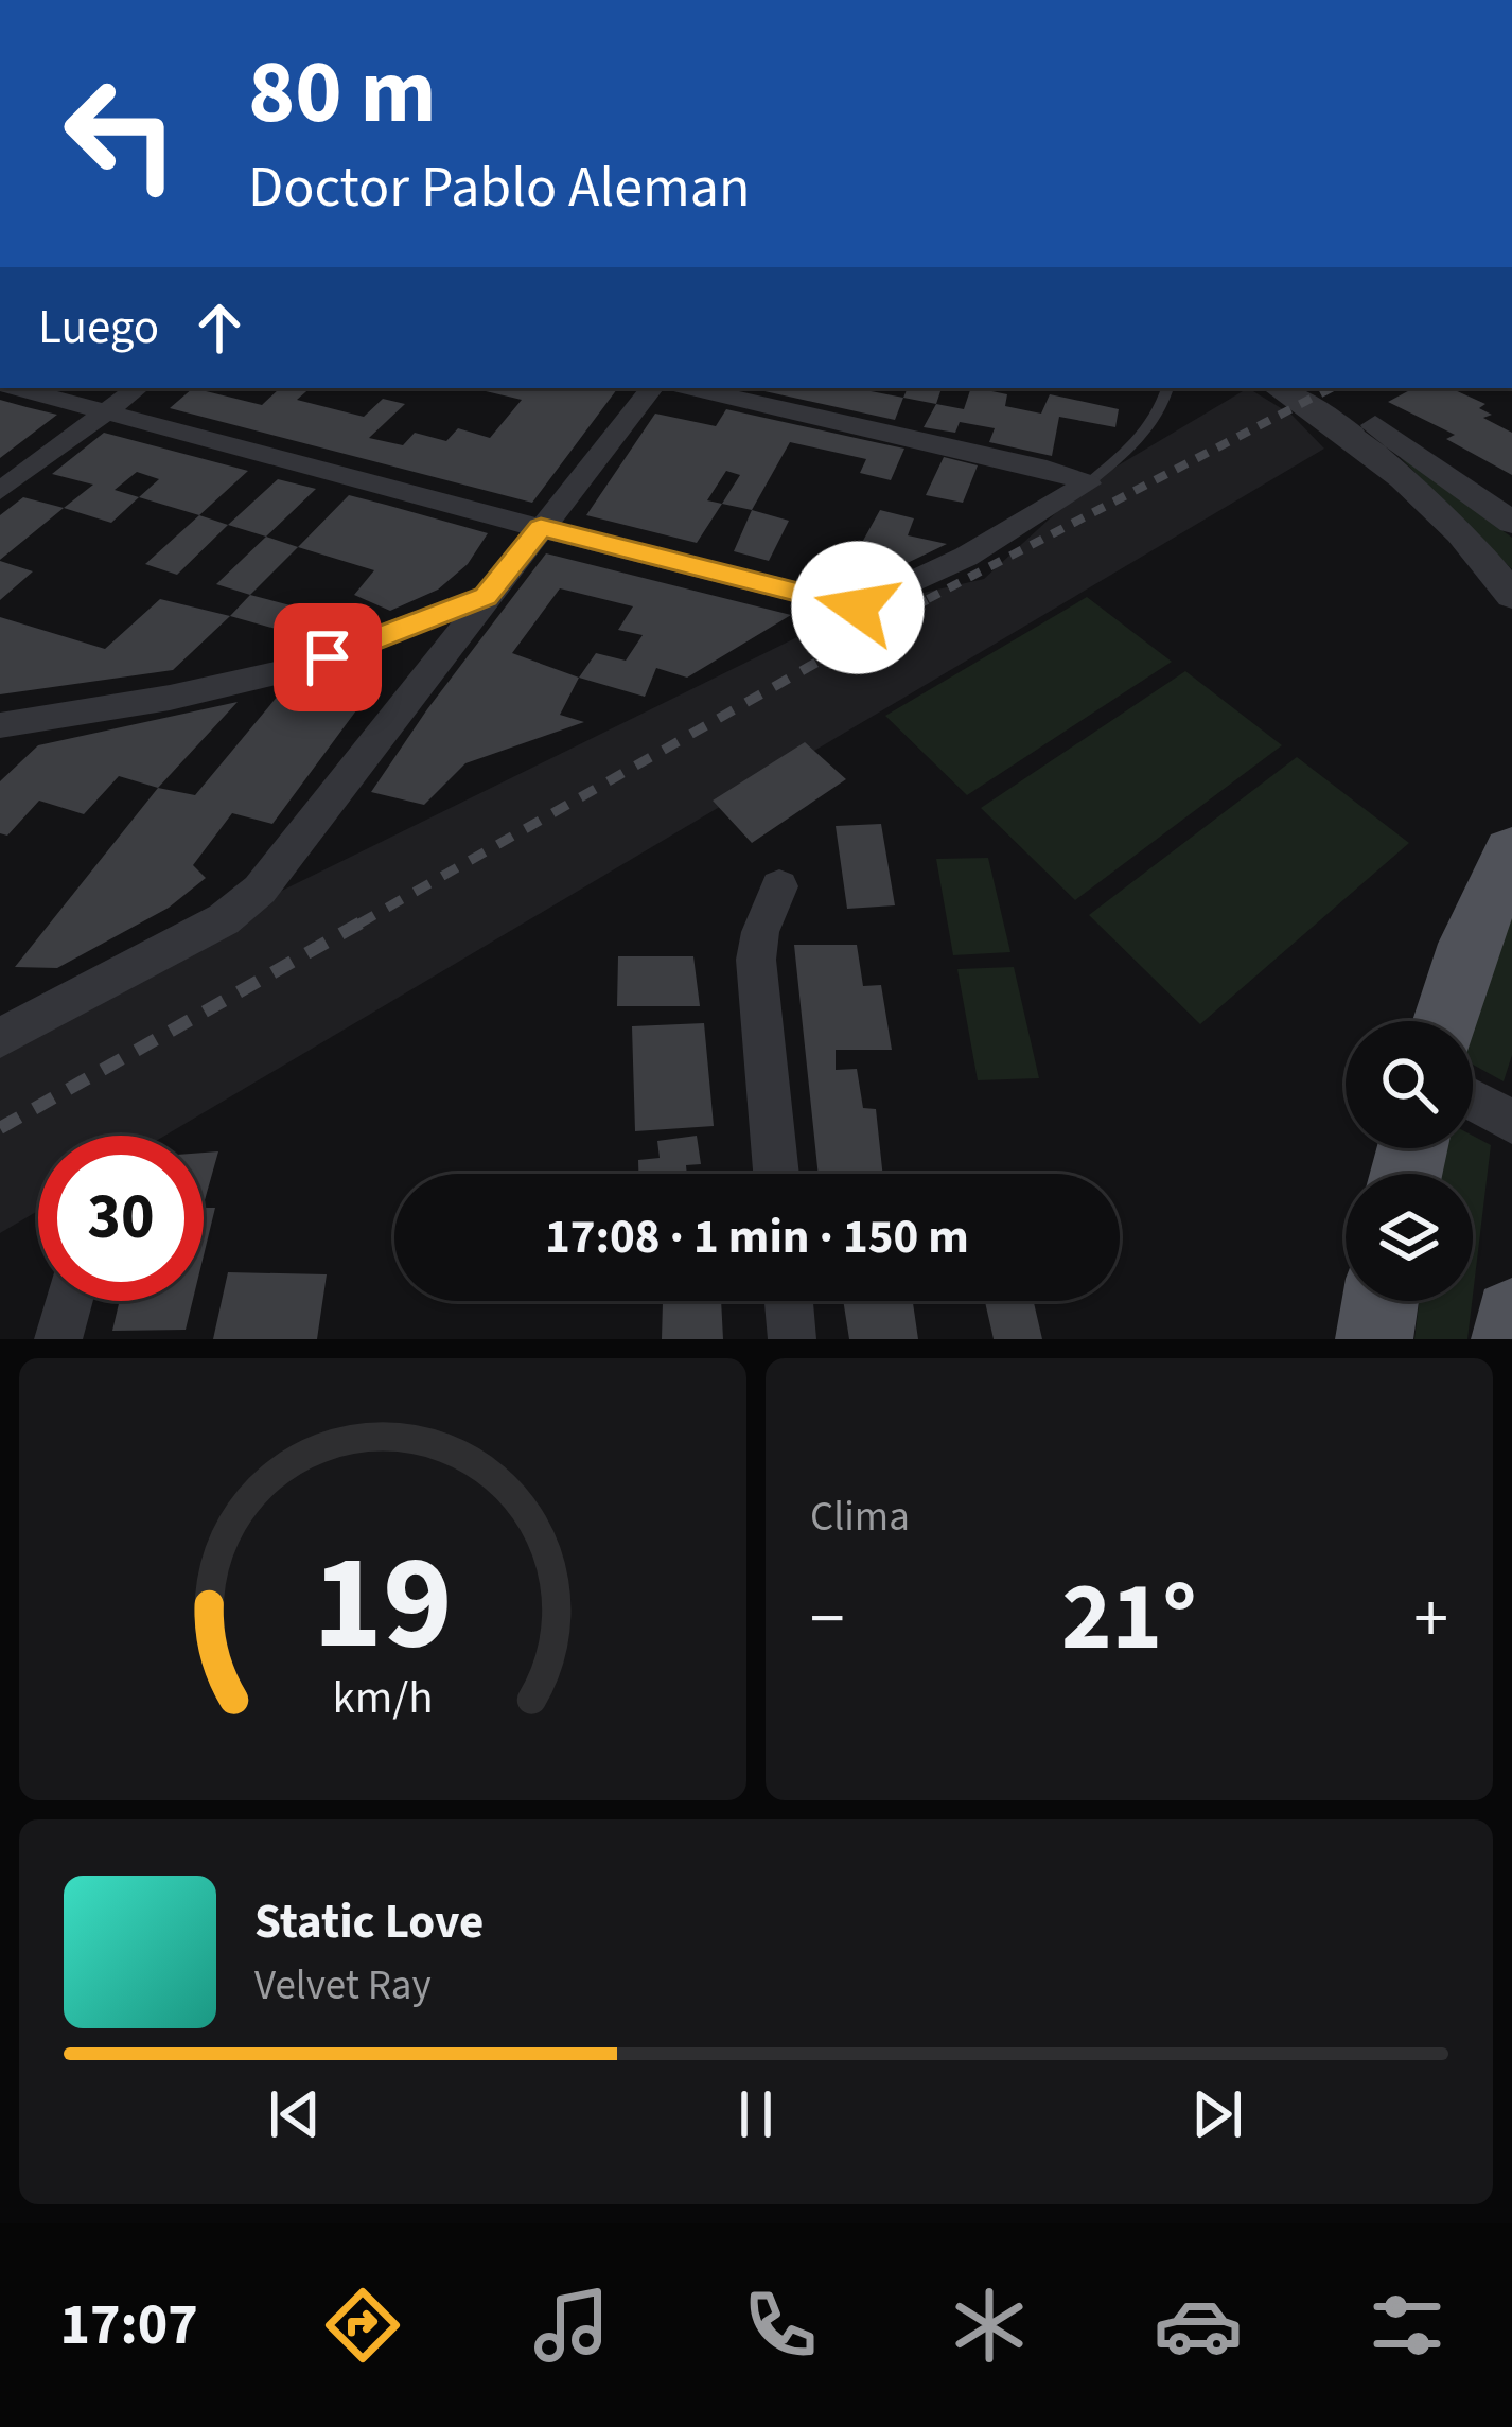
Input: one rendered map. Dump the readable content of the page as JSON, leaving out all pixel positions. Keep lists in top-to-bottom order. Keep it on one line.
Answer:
{"page":{"turn":["80 m","Doctor Pablo Aleman"],"then":"Luego","limit":"30","trip":"17:08 · 1 min · 150 m","tile":"Clima","heat":["−","21°","+"],"song":["Static Love","Velvet Ray"],"tabs":"17:07","gauge":["19","km/h"]}}
